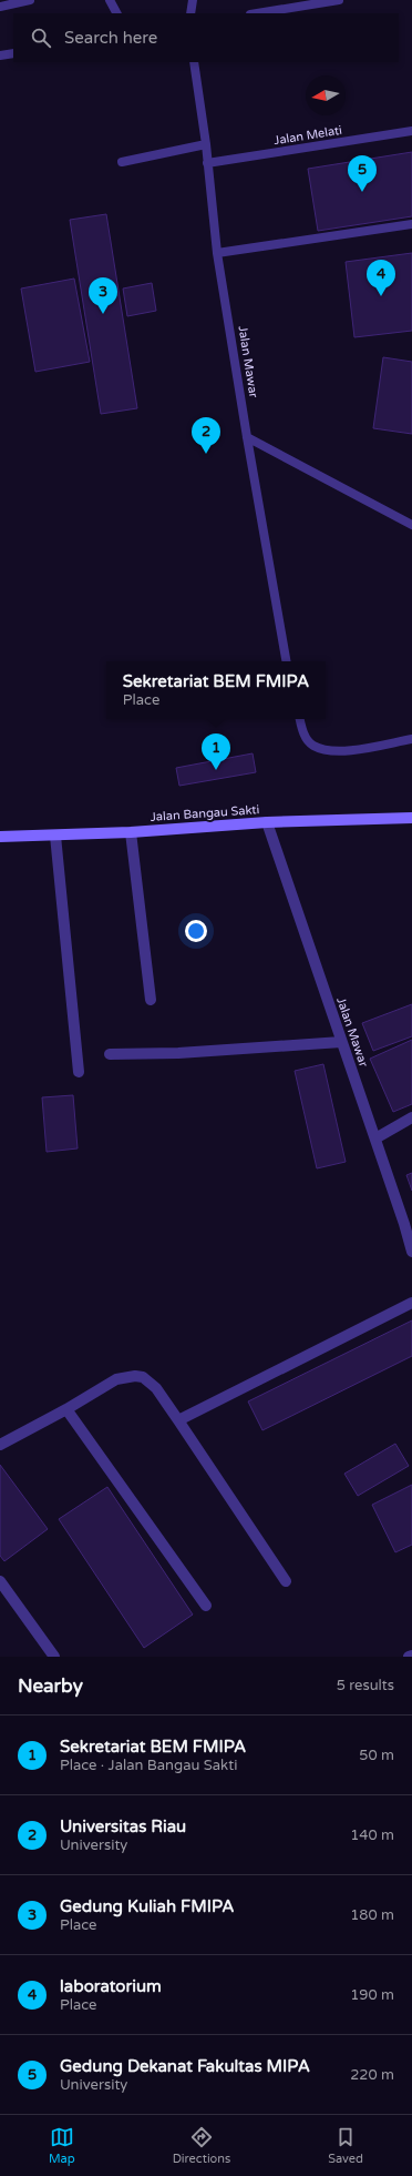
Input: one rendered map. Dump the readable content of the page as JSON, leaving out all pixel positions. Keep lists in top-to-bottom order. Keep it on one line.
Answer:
{"streets":{"street":["Jalan Mawar","Jalan Bangau Sakti"],"lane":["Jalan Melati"]},"crossings":[["Jalan Melati","Jalan Mawar"],["Jalan Mawar","Jalan Bangau Sakti"]],"north":"left","page":{"search":"Search here","pins":["5","4","3","2","1"],"popup":["Sekretariat BEM FMIPA","Place"],"heading":["Nearby","5 results"],"list":[{"mark":"1","name":"Sekretariat BEM FMIPA","note":"Place · Jalan Bangau Sakti","value":"50 m"},{"mark":"2","name":"Universitas Riau","note":"University","value":"140 m"},{"mark":"3","name":"Gedung Kuliah FMIPA","note":"Place","value":"180 m"},{"mark":"4","name":"laboratorium","note":"Place","value":"190 m"},{"mark":"5","name":"Gedung Dekanat Fakultas MIPA","note":"University","value":"220 m"}],"nav":["Map","Directions","Saved"]}}
